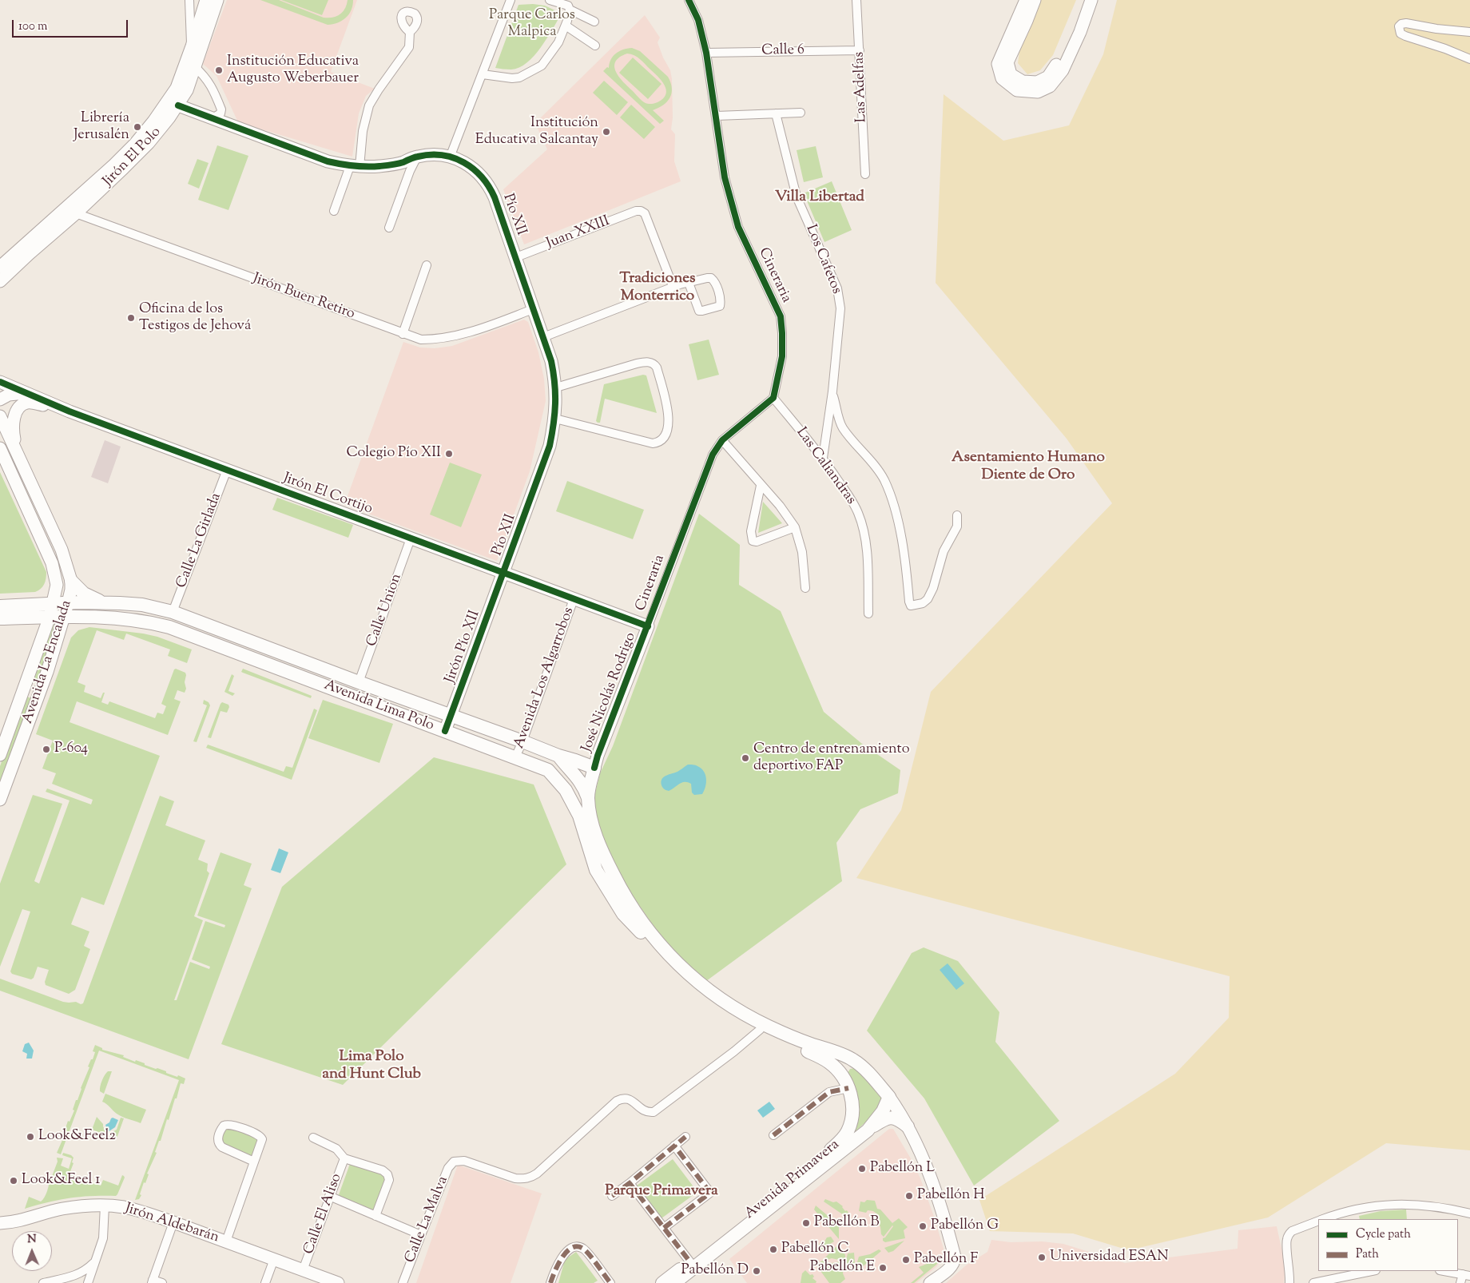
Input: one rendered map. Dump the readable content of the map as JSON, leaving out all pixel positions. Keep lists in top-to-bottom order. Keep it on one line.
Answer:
{"streets":{"main road":["Jirón El Polo","Pío XII","Jirón El Cortijo","Jirón Pío XII","Avenida La Encalada","José Nicolás Rodrigo","Avenida Lima Polo","Avenida Primavera","Jirón Aldebarán"],"street":["Calle 6","Las Adelfas","Juan XXIII","Los Cafetos","Cineraria","Jirón Buen Retiro","Las Caliandras","Calle La Girlada","Calle Union","Avenida Los Algarrobos","Calle El Aliso","Calle La Malva"]},"crossings":[["Calle 6","Las Adelfas"],["Calle 6","Cineraria"],["Jirón El Polo","Pío XII"],["Jirón El Polo","Jirón Buen Retiro"],["Pío XII","Juan XXIII"],["Pío XII","Jirón Buen Retiro"],["Pío XII","Jirón El Cortijo"],["Pío XII","Jirón Pío XII"],["Los Cafetos","Las Caliandras"],["Cineraria","Las Caliandras"],["Cineraria","Jirón El Cortijo"],["Cineraria","José Nicolás Rodrigo"],["Jirón El Cortijo","Calle La Girlada"],["Jirón El Cortijo","Calle Union"],["Jirón El Cortijo","Jirón Pío XII"],["Jirón El Cortijo","Avenida Los Algarrobos"],["Jirón El Cortijo","José Nicolás Rodrigo"],["Calle La Girlada","Avenida Lima Polo"],["Calle Union","Avenida Lima Polo"],["Jirón Pío XII","Avenida Lima Polo"],["Avenida La Encalada","Avenida Lima Polo"],["Avenida Los Algarrobos","Avenida Lima Polo"],["José Nicolás Rodrigo","Avenida Lima Polo"],["Avenida Lima Polo","Avenida Primavera"],["Avenida Lima Polo","Calle La Malva"],["Calle El Aliso","Jirón Aldebarán"]],"districts":["Villa Libertad","Tradiciones Monterrico","Asentamiento Humano Diente de Oro","Lima Polo and Hunt Club","Parque Primavera"],"parks":["Parque Carlos Malpica"],"places":["Institución Educativa Augusto Weberbauer","Librería Jerusalén","Institución Educativa Salcantay","Oficina de los Testigos de Jehová","Colegio Pío XII","P-604","Centro de entrenamiento deportivo FAP","Look&Feel2","Pabellón L","Look&Feel 1","Pabellón H","Pabellón B","Pabellón G","Pabellón C","Universidad ESAN","Pabellón F","Pabellón E","Pabellón D"],"legend":["Cycle path","Path"],"scale_bar":"100 m","north":"top"}
